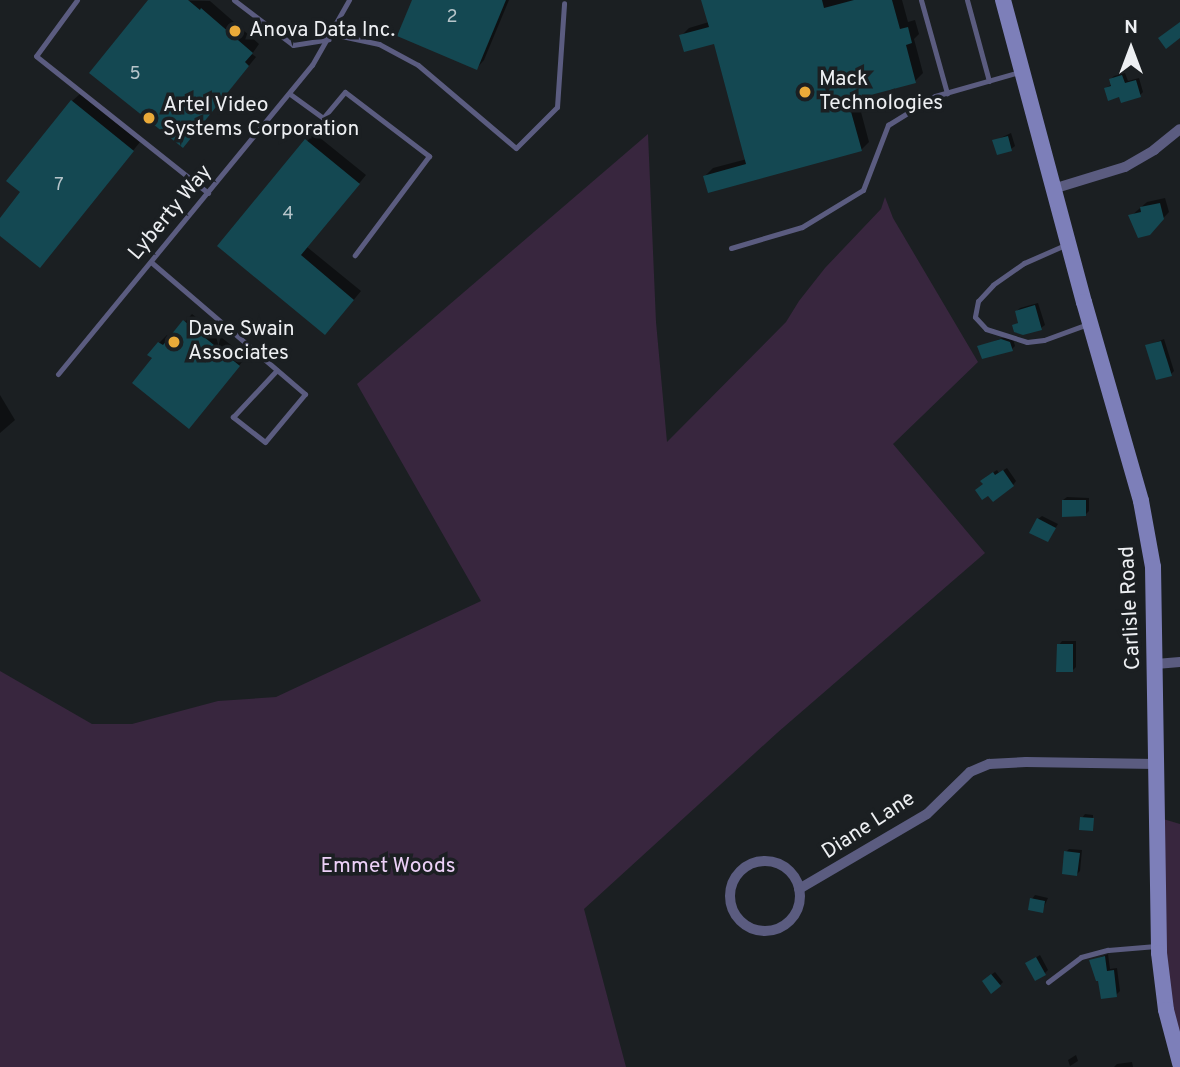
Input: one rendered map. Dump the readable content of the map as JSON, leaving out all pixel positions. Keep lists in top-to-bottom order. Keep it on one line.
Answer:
{"streets":{"main road":["Carlisle Road"],"street":["Diane Lane"],"lane":["Lyberty Way"]},"crossings":[["Carlisle Road","Diane Lane"]],"parks":["Emmet Woods"],"places":["Anova Data Inc.","Mack Technologies","Artel Video Systems Corporation","Dave Swain Associates"],"house_numbers":["2","5","7","4"],"north":"top"}
